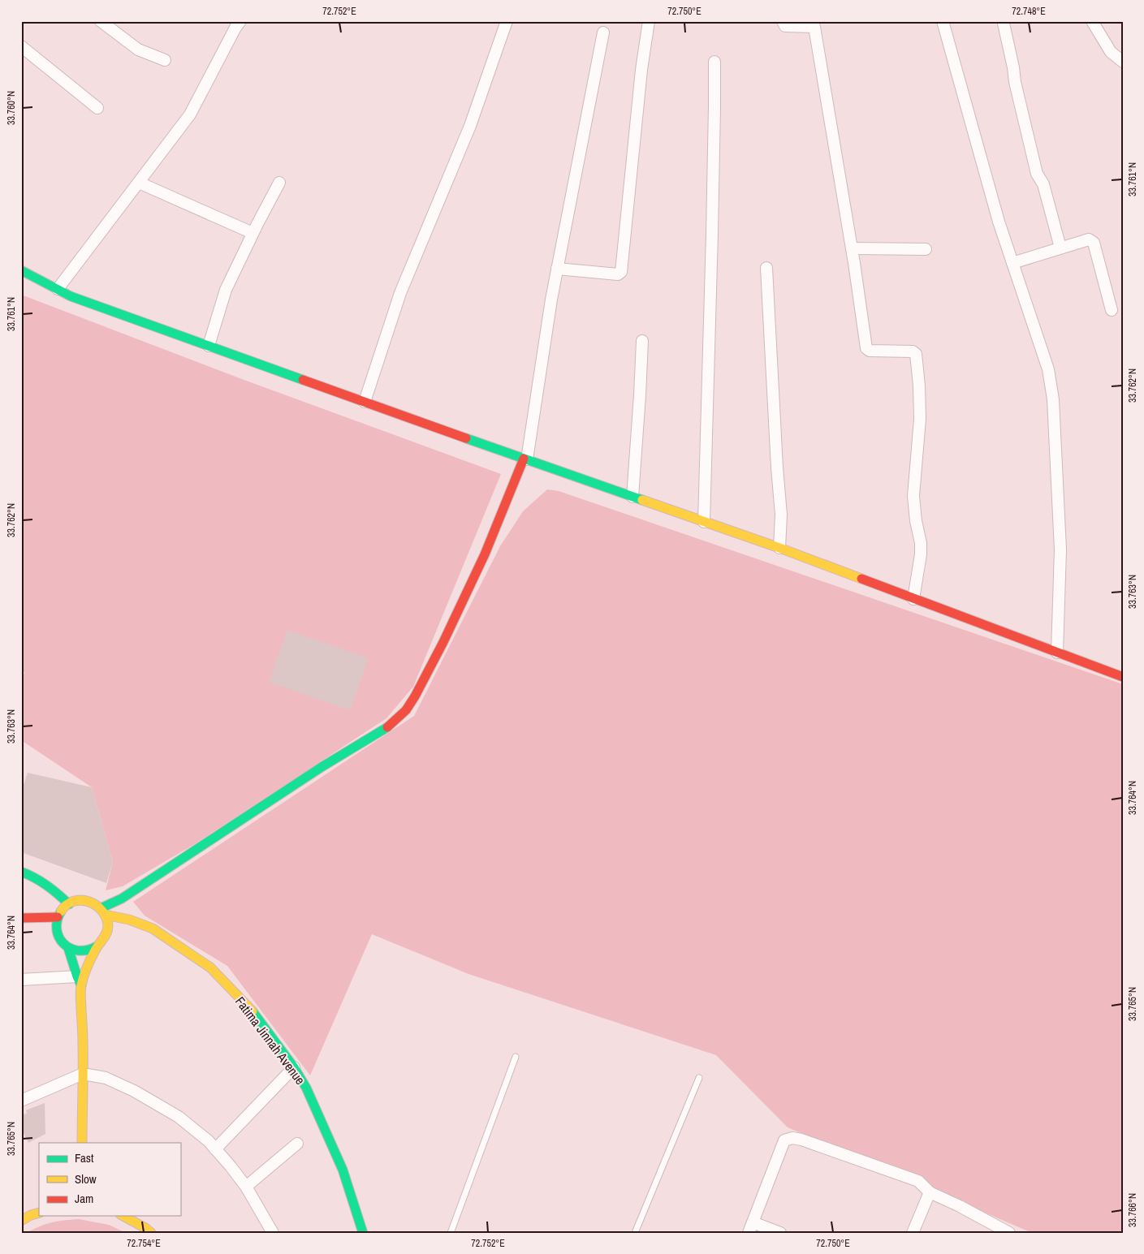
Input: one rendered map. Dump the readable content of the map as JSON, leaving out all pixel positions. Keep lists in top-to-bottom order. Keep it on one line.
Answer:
{"streets":{"street":["Fatima Jinnah Avenue"]},"legend":["Fast","Slow","Jam"],"coordinates":["72.752°E","72.750°E","72.748°E","33.760°N","33.761°N","33.762°N","33.763°N","33.764°N","33.765°N","33.766°N","72.754°E"]}
